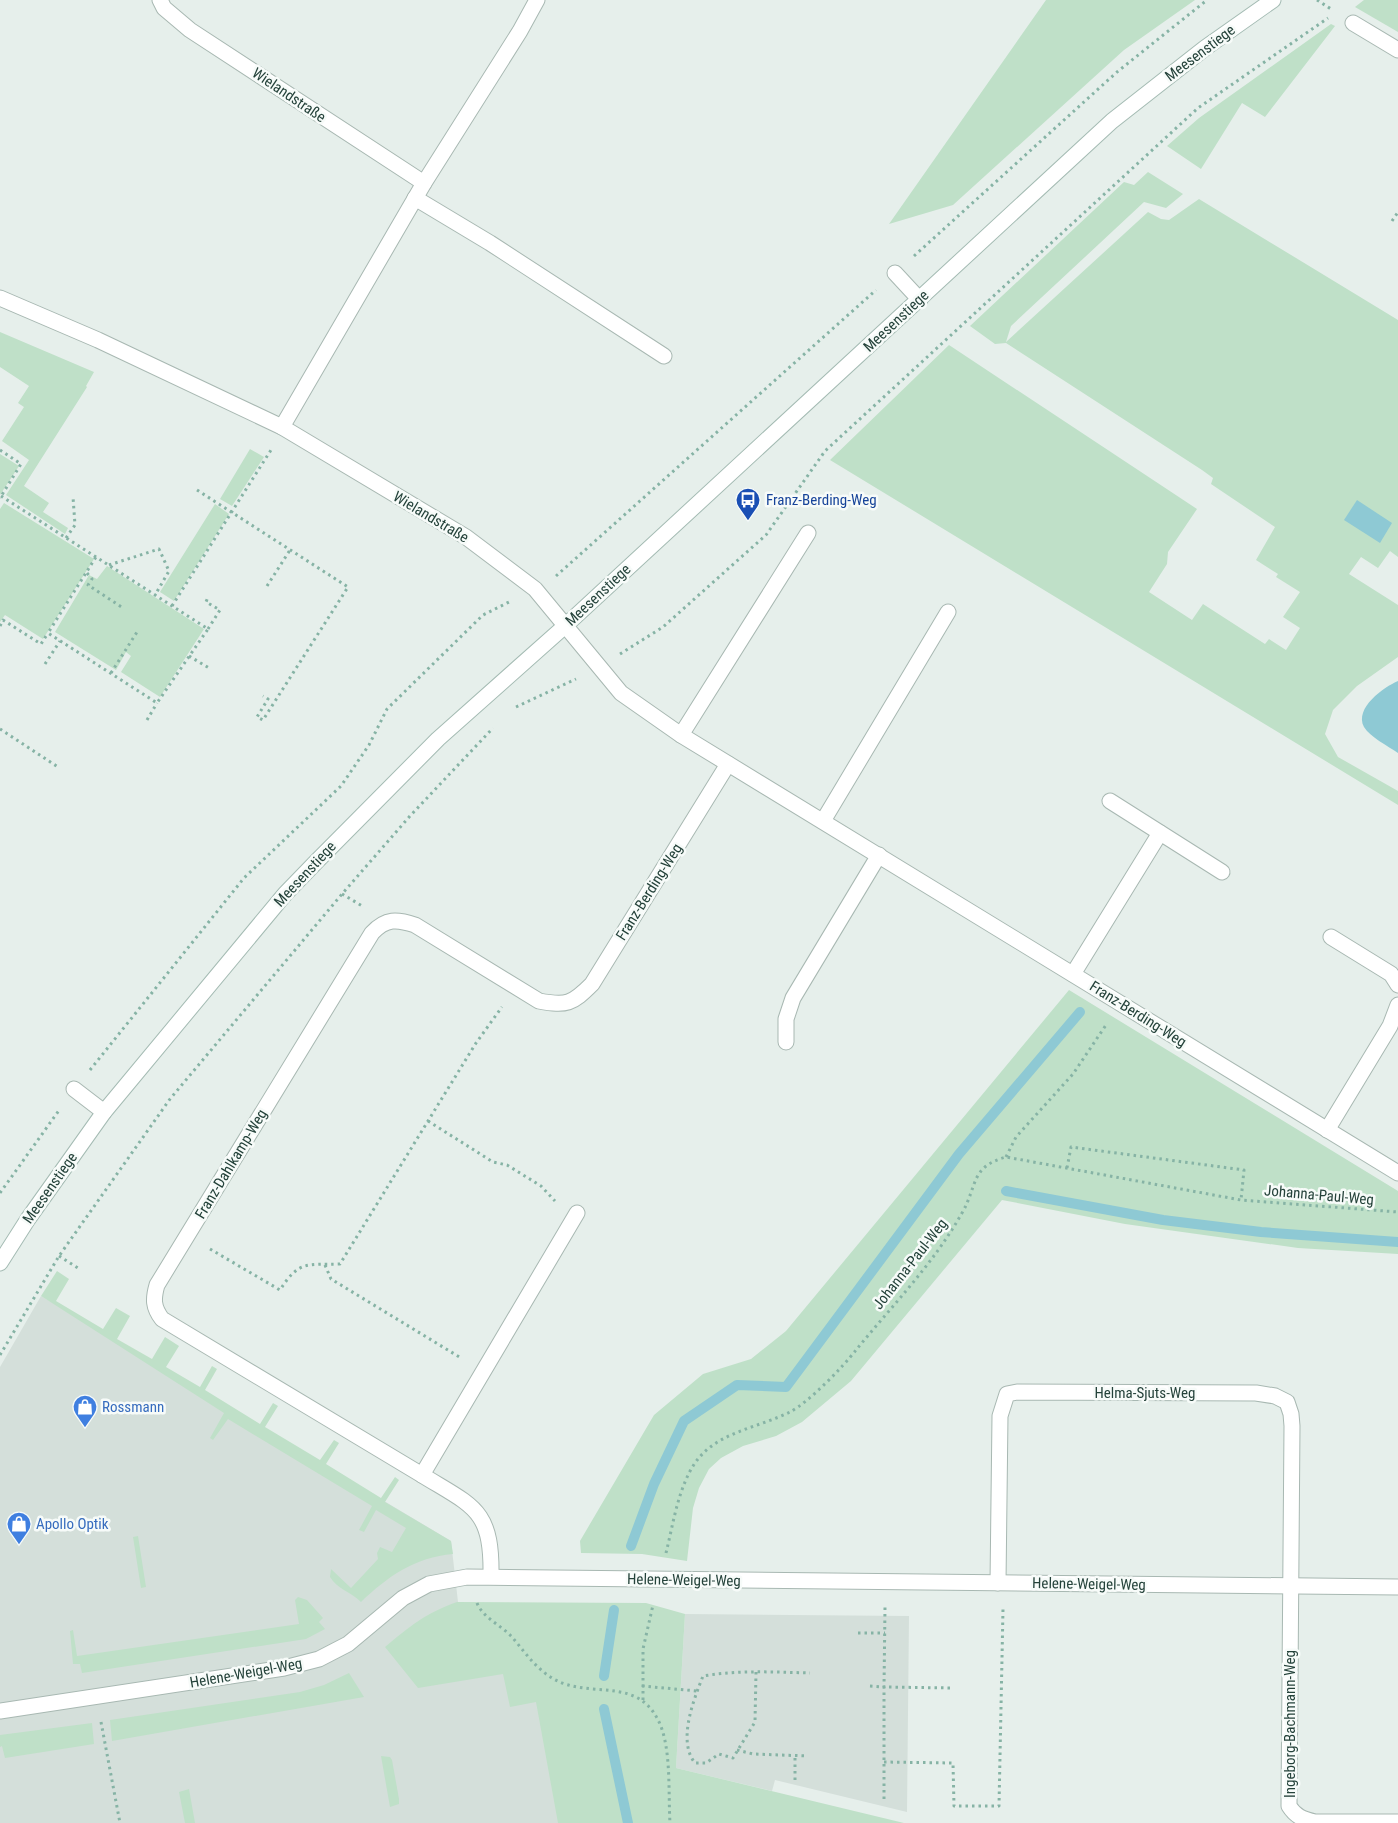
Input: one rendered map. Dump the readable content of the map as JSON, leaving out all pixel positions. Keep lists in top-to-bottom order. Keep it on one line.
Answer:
{"streets":{"street":["Meesenstiege","Wielandstraße","Franz-Berding-Weg","Franz-Dahlkamp-Weg","Helma-Sjuts-Weg","Helene-Weigel-Weg","Ingeborg-Bachmann-Weg"],"path":["Johanna-Paul-Weg"]},"crossings":[["Meesenstiege","Wielandstraße"],["Meesenstiege","Franz-Berding-Weg"],["Wielandstraße","Franz-Berding-Weg"],["Franz-Berding-Weg","Franz-Dahlkamp-Weg"],["Franz-Dahlkamp-Weg","Helene-Weigel-Weg"],["Johanna-Paul-Weg","Helene-Weigel-Weg"],["Helma-Sjuts-Weg","Helene-Weigel-Weg"],["Helma-Sjuts-Weg","Ingeborg-Bachmann-Weg"],["Helene-Weigel-Weg","Ingeborg-Bachmann-Weg"]],"places":{"bus stop":["Franz-Berding-Weg"],"shop":["Rossmann","Apollo Optik"]}}
